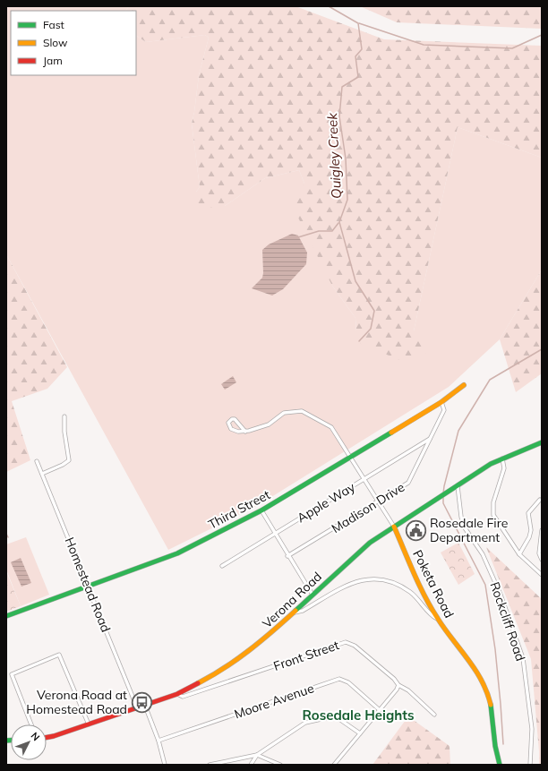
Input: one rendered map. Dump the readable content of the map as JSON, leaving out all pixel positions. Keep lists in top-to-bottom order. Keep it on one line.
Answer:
{"streets":{"street":["Apple Way","Madison Drive","Third Street","Poketa Road","Homestead Road","Verona Road","Rockcliff Road","Front Street","Moore Avenue"]},"crossings":[["Apple Way","Madison Drive"],["Apple Way","Poketa Road"],["Madison Drive","Third Street"],["Madison Drive","Poketa Road"],["Third Street","Poketa Road"],["Third Street","Homestead Road"],["Poketa Road","Verona Road"],["Homestead Road","Verona Road"],["Verona Road","Rockcliff Road"],["Verona Road","Front Street"]],"districts":["Rosedale Heights"],"water":["Quigley Creek"],"places":{"public building":["Rosedale Fire Department"],"bus stop":["Verona Road at Homestead Road"]},"legend":["Fast","Slow","Jam"],"north":"top right"}
